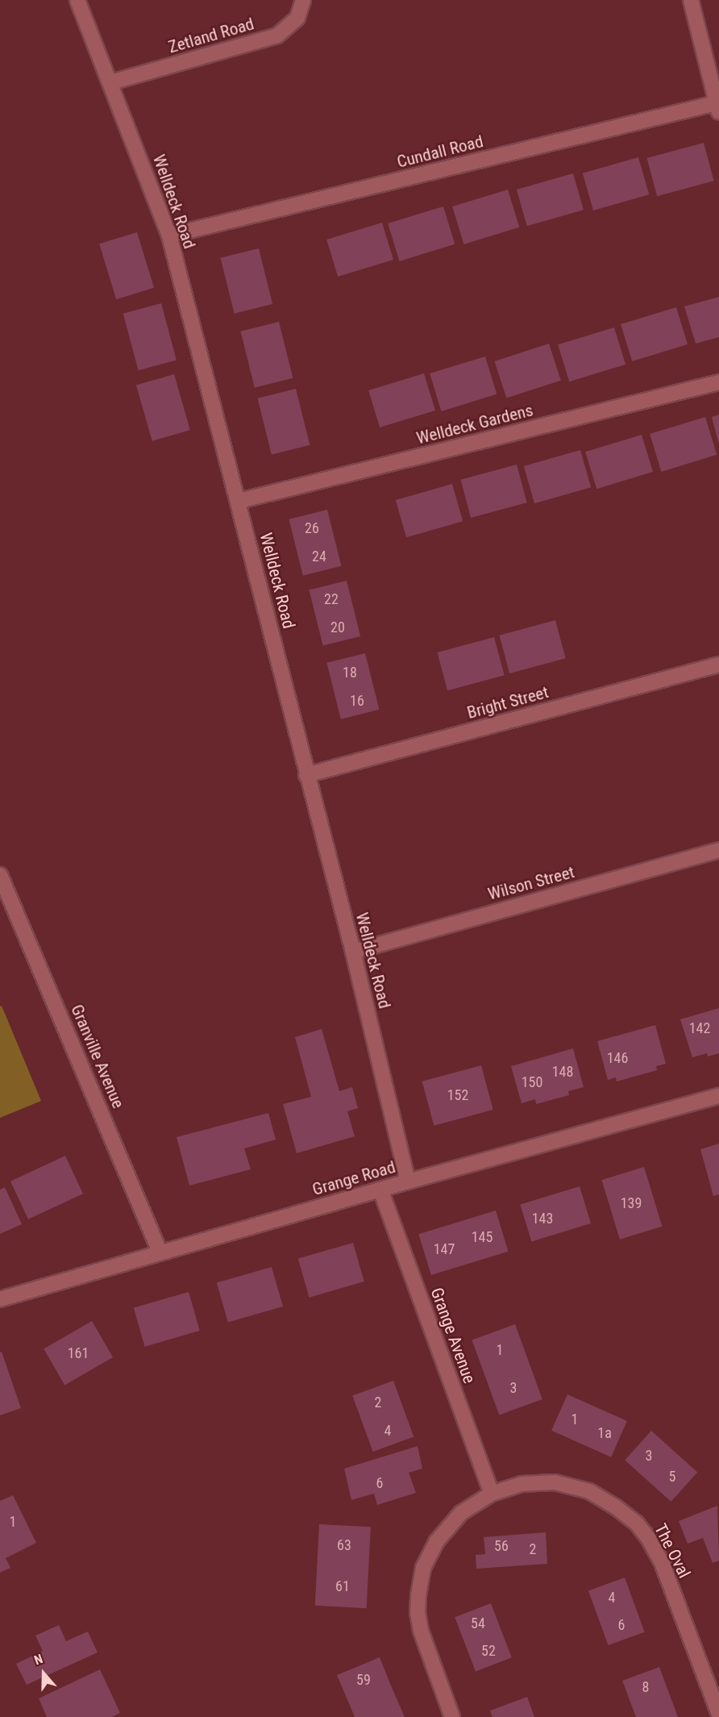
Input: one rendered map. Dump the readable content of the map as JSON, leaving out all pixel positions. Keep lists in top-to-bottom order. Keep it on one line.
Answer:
{"streets":{"street":["Zetland Road","Cundall Road","Welldeck Road","Welldeck Gardens","Bright Street","Wilson Street","Granville Avenue","Grange Road","Grange Avenue","The Oval"]},"crossings":[["Zetland Road","Welldeck Road"],["Cundall Road","Welldeck Road"],["Welldeck Road","Welldeck Gardens"],["Welldeck Road","Bright Street"],["Welldeck Road","Wilson Street"],["Welldeck Road","Grange Road"],["Granville Avenue","Grange Road"],["Grange Road","Grange Avenue"],["Grange Avenue","The Oval"]],"house_numbers":["26","24","22","20","18","16","142","146","148","150","152","139","143","145","147","1","161","3","2","1","4","1a","3","5","6","1","63","56","2","61","4","54","6","52","59","8"],"north":"top"}
